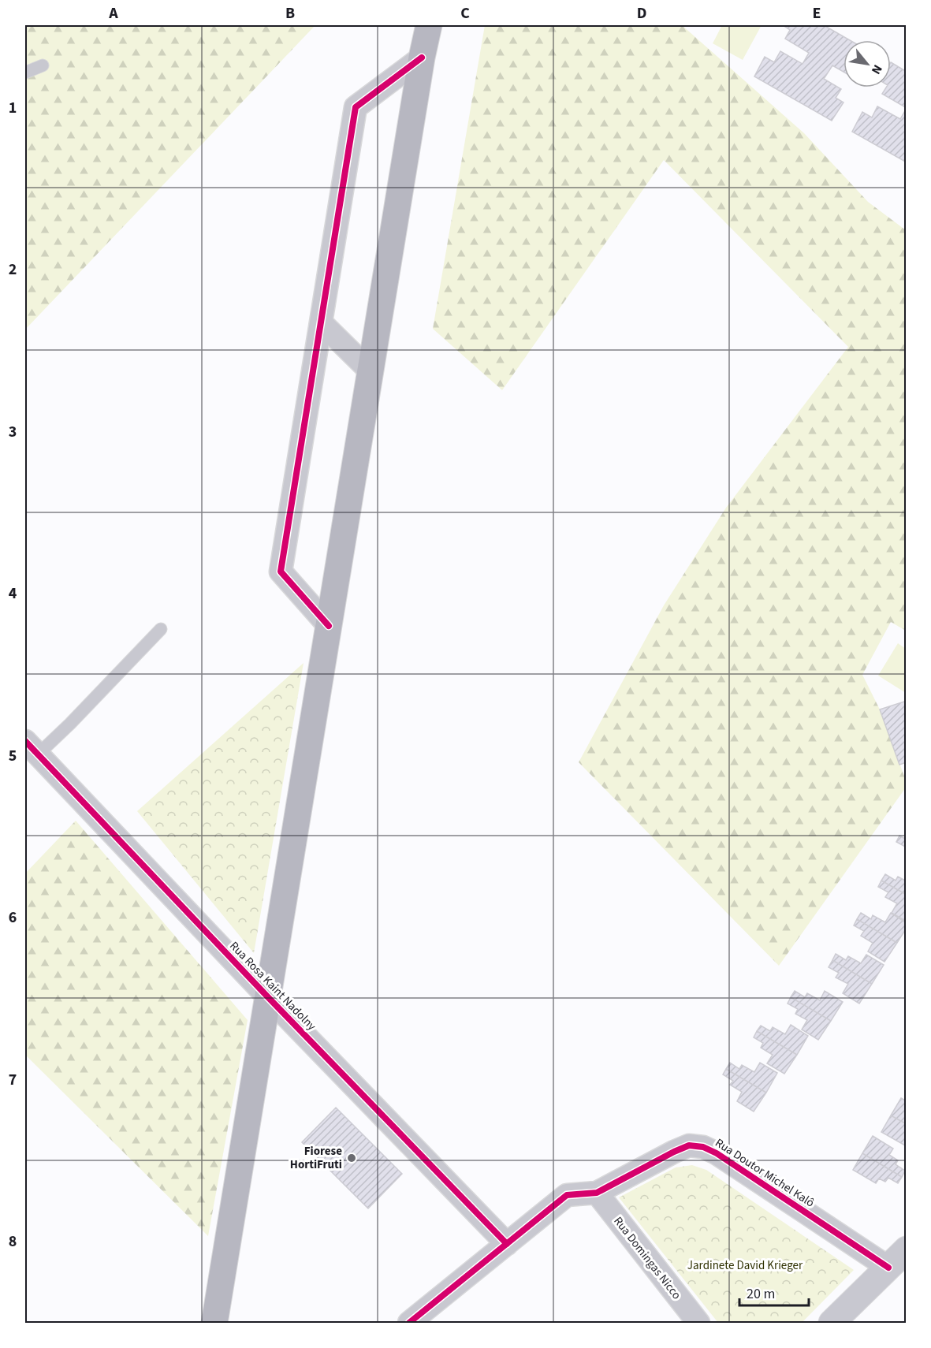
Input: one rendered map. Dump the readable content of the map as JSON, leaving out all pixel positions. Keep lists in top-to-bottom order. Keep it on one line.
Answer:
{"streets":{"street":["Rua Rosa Kaint Nadolny","Rua Doutor Michel Kalô","Rua Domingas Nicco"]},"crossings":[["Rua Doutor Michel Kalô","Rua Domingas Nicco"]],"parks":["Jardinete David Krieger"],"places":["Fiorese HortiFruti"],"scale_bar":"20 m","north":"bottom right","grid":{"columns":["A","B","C","D","E"],"rows":["1","2","3","4","5","6","7","8"]}}
